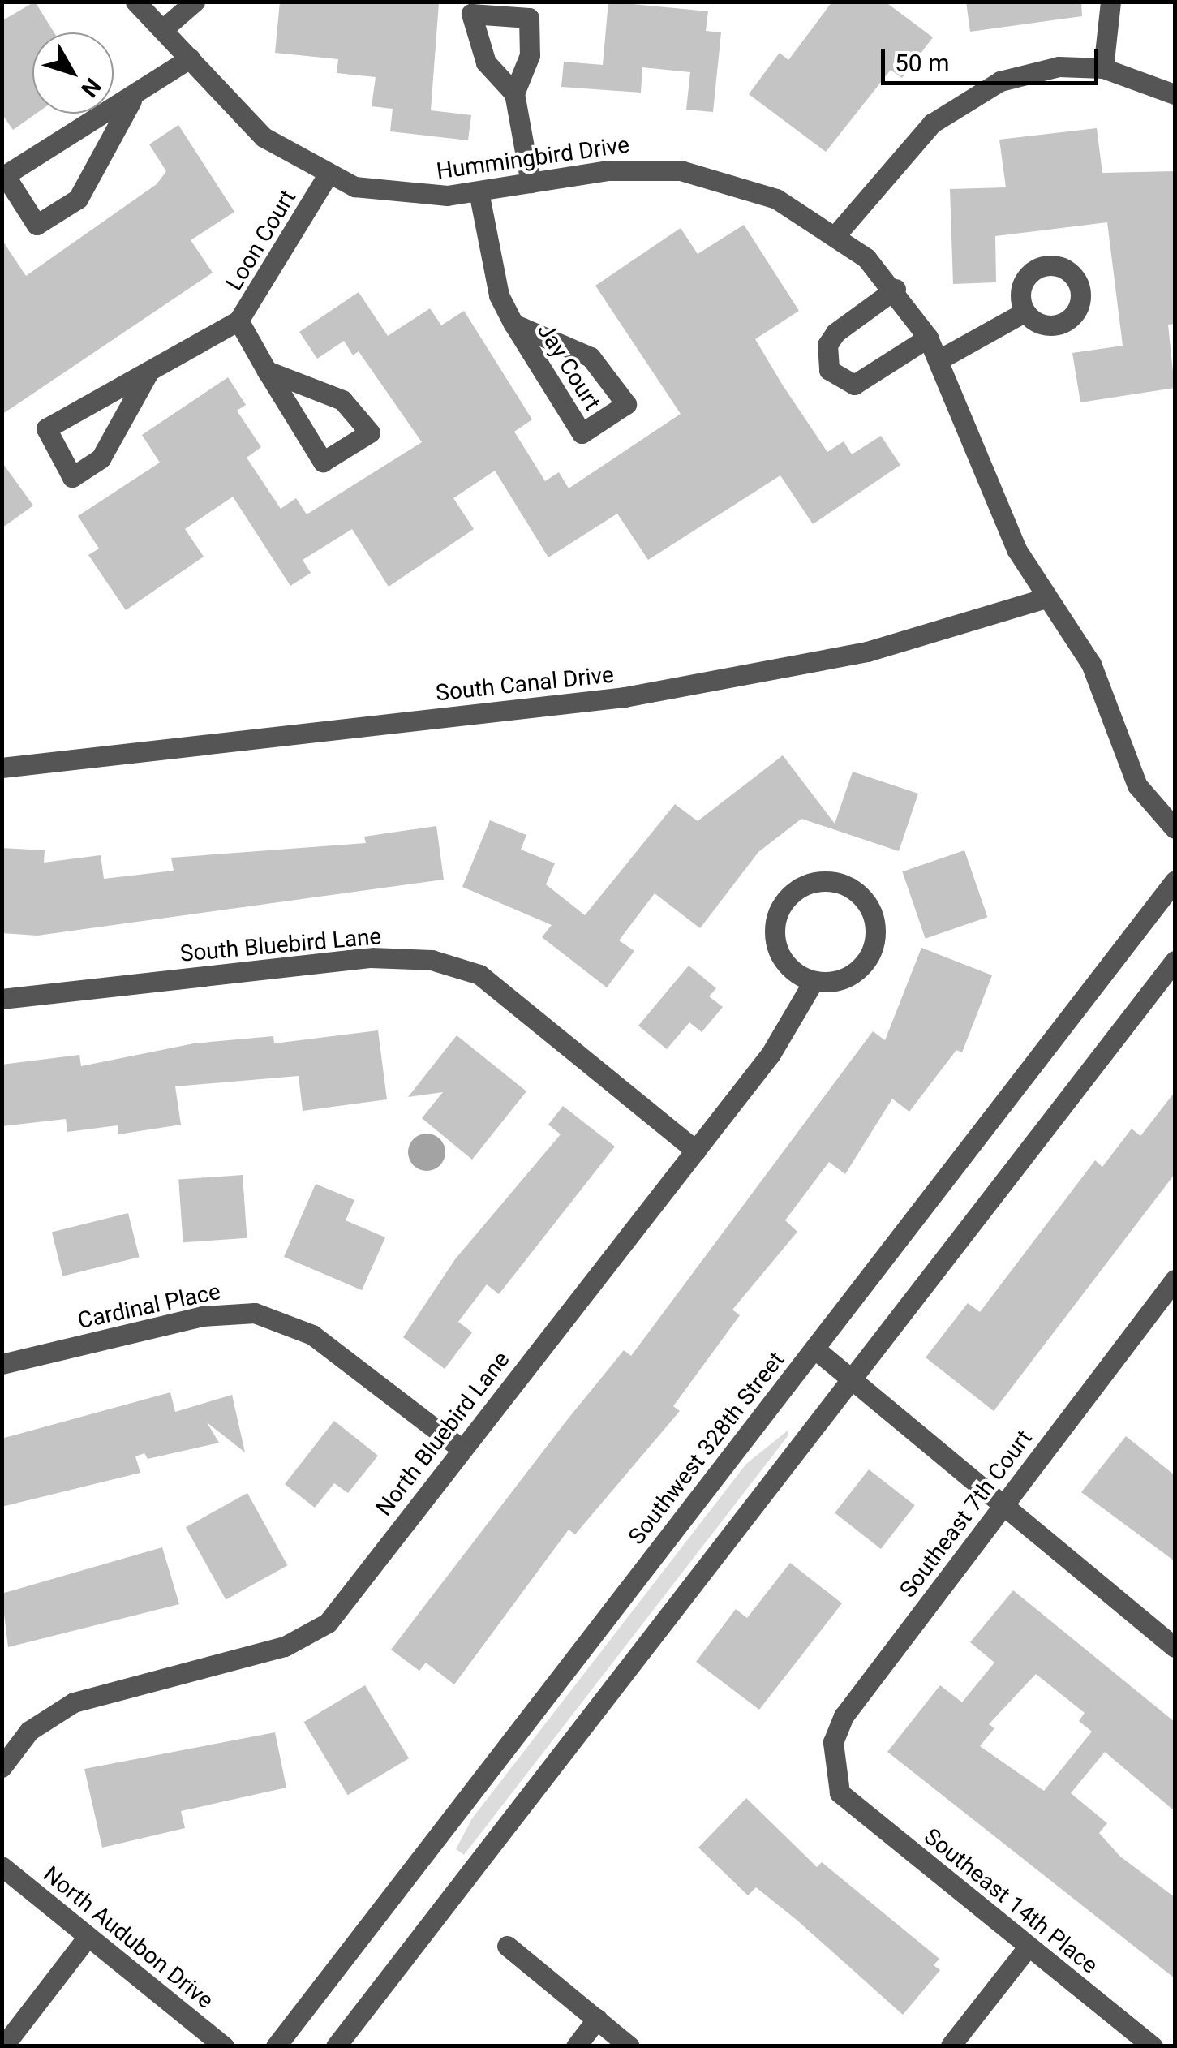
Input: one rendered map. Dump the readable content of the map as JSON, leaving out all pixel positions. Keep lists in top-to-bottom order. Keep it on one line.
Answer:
{"streets":{"street":["Hummingbird Drive","Loon Court","Jay Court","South Canal Drive","South Bluebird Lane","Cardinal Place","North Bluebird Lane","Southwest 328th Street","Southeast 7th Court","Southeast 14th Place","North Audubon Drive"]},"crossings":[["Hummingbird Drive","Loon Court"],["Hummingbird Drive","Jay Court"],["Hummingbird Drive","South Canal Drive"],["South Bluebird Lane","North Bluebird Lane"],["Cardinal Place","North Bluebird Lane"],["Southeast 7th Court","Southeast 14th Place"]],"scale_bar":"50 m","north":"bottom right"}
